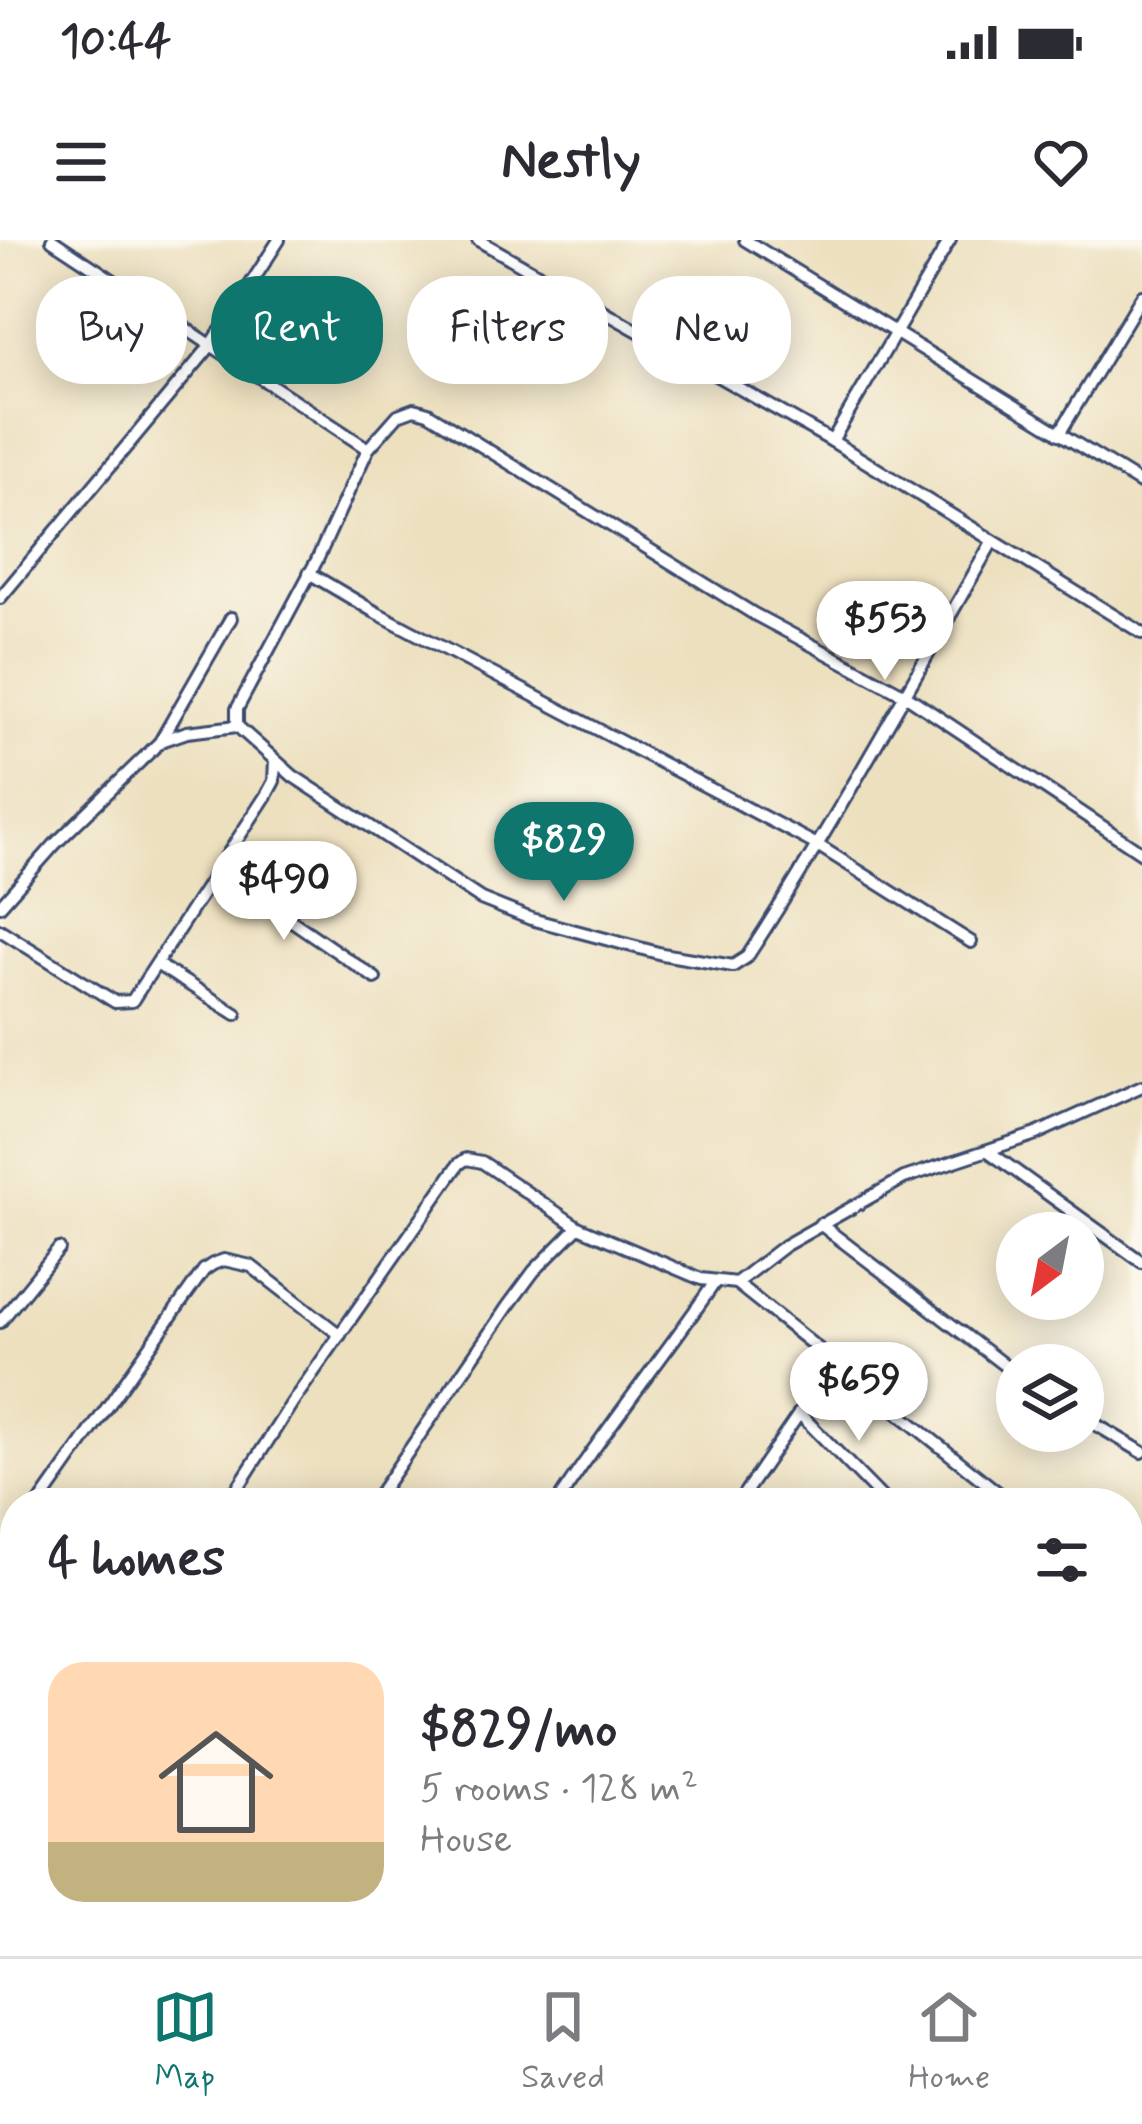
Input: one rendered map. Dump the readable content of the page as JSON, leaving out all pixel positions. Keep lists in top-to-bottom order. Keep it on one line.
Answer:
{"north":"bottom left","page":{"status":"10:44","header":"Nestly","chip":["Buy","Rent","Filters","New"],"price":["$553","$829","$490","$659"],"heading":"4 homes","list":[{"name":"$829/mo","note":"5 rooms · 128 m² · House"}],"tabs":["Map","Saved","Home"]}}
